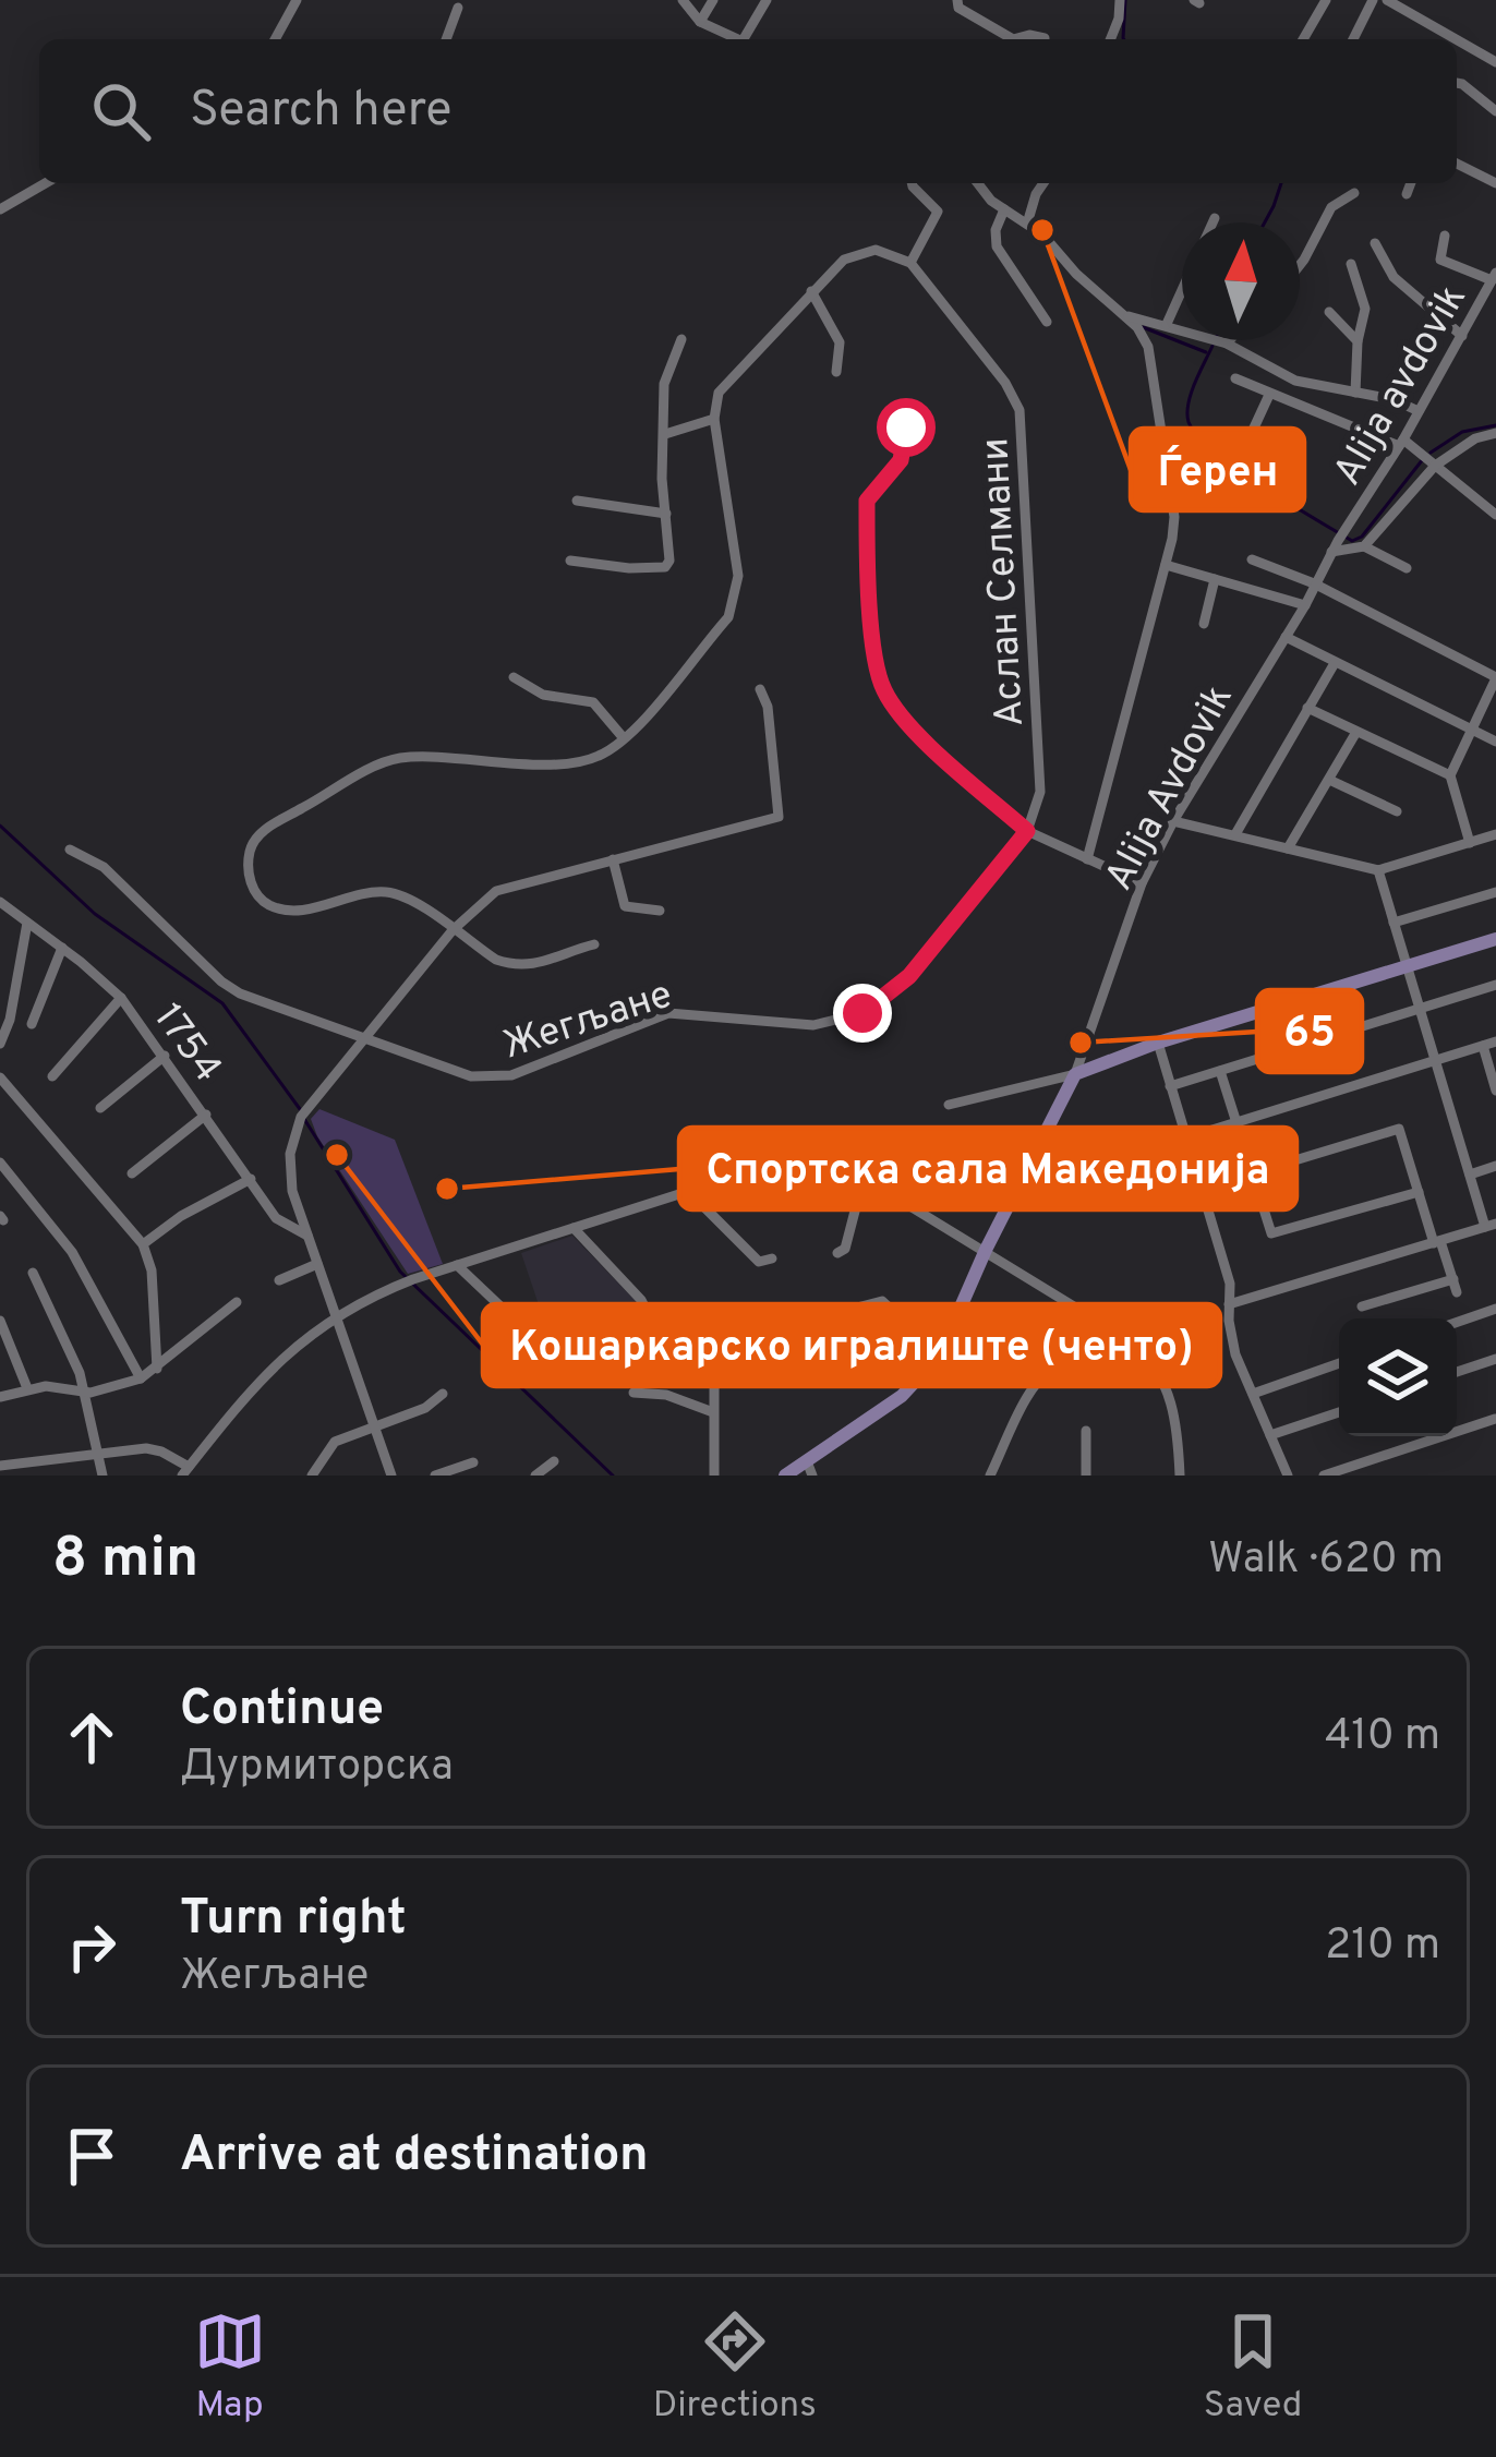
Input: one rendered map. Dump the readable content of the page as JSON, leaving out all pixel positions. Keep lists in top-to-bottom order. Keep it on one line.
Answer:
{"streets":{"street":["Alija avdovik","Аслан Селмани","Alija Avdovik","Жегљане","1754"]},"crossings":[["Alija avdovik","Alija Avdovik"],["Аслан Селмани","Жегљане"]],"places":["Ѓерен","65","Кошаркарско игралиште (ченто)","Спортска сала Македонија"],"north":"top","page":{"search":"Search here","heading":["8 min","Walk · 620 m"],"list":[["Continue","Дурмиторска","410 m"],["Turn right","Жегљане","210 m"],"Arrive at destination"],"nav":["Map","Directions","Saved"]}}
